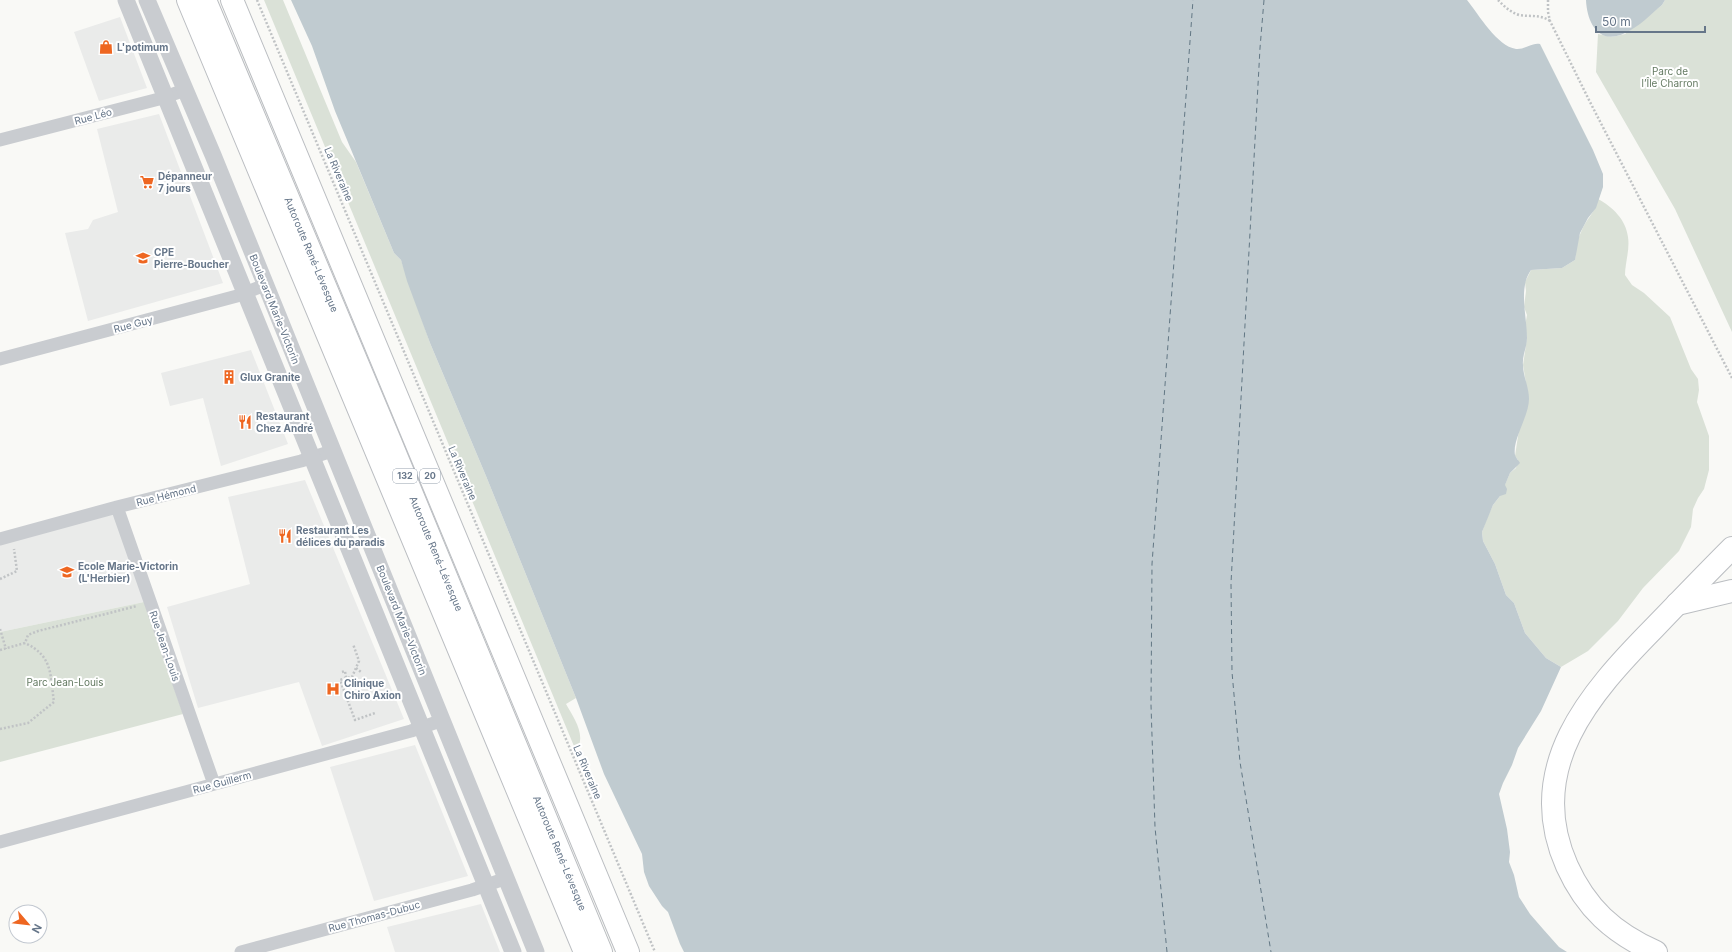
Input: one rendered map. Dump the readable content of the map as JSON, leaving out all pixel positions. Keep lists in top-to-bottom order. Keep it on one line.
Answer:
{"streets":{"highway":["Autoroute René-Lévesque","132","20"],"street":["Rue Léo","Boulevard Marie-Victorin","Rue Guy","Rue Hémond","Rue Jean-Louis","Rue Guillerm","Rue Thomas-Dubuc"],"path":["La Riveraine"]},"crossings":[["Rue Léo","Boulevard Marie-Victorin"],["Boulevard Marie-Victorin","Rue Guy"],["Boulevard Marie-Victorin","Rue Hémond"],["Boulevard Marie-Victorin","Rue Guillerm"],["Boulevard Marie-Victorin","Rue Thomas-Dubuc"],["Rue Hémond","Rue Jean-Louis"],["Rue Jean-Louis","Rue Guillerm"]],"parks":["Parc de l’Île Charron","Parc Jean-Louis"],"places":{"shop":["L'potimum"],"supermarket":["Dépanneur 7 jours"],"school or university":["CPE Pierre-Boucher","Ecole Marie-Victorin (L'Herbier)"],"building":["Glux Granite"],"restaurant":["Restaurant Chez André","Restaurant Les délices du paradis"],"hospital":["Clinique Chiro Axion"]},"scale_bar":"50 m","north":"bottom right"}
